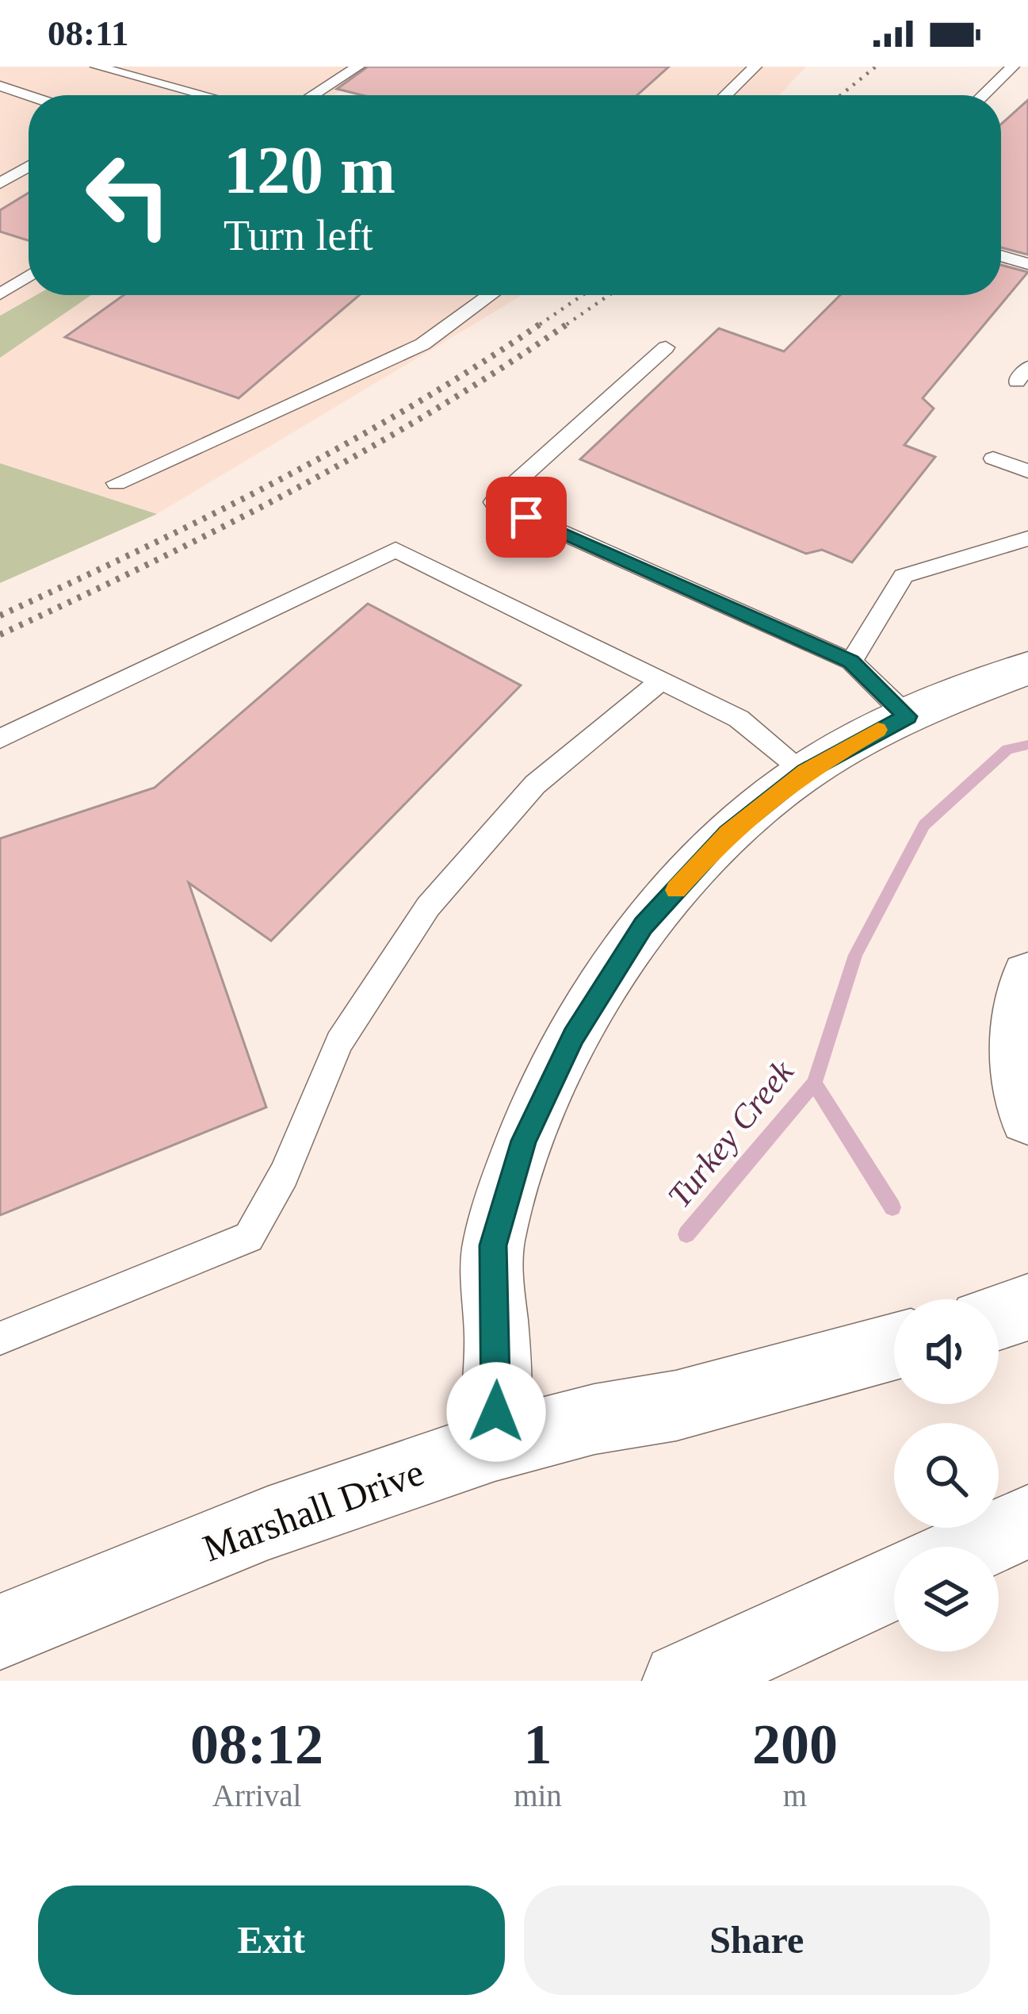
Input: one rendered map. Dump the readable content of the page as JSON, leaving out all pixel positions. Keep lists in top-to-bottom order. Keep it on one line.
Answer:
{"streets":{"main road":["Marshall Drive"]},"water":["Turkey Creek"],"page":{"status":"08:11","turn":["120 m","Turn left"],"eta":["08:12","Arrival","1","min","200","m"],"buttons":["Exit","Share"]}}
